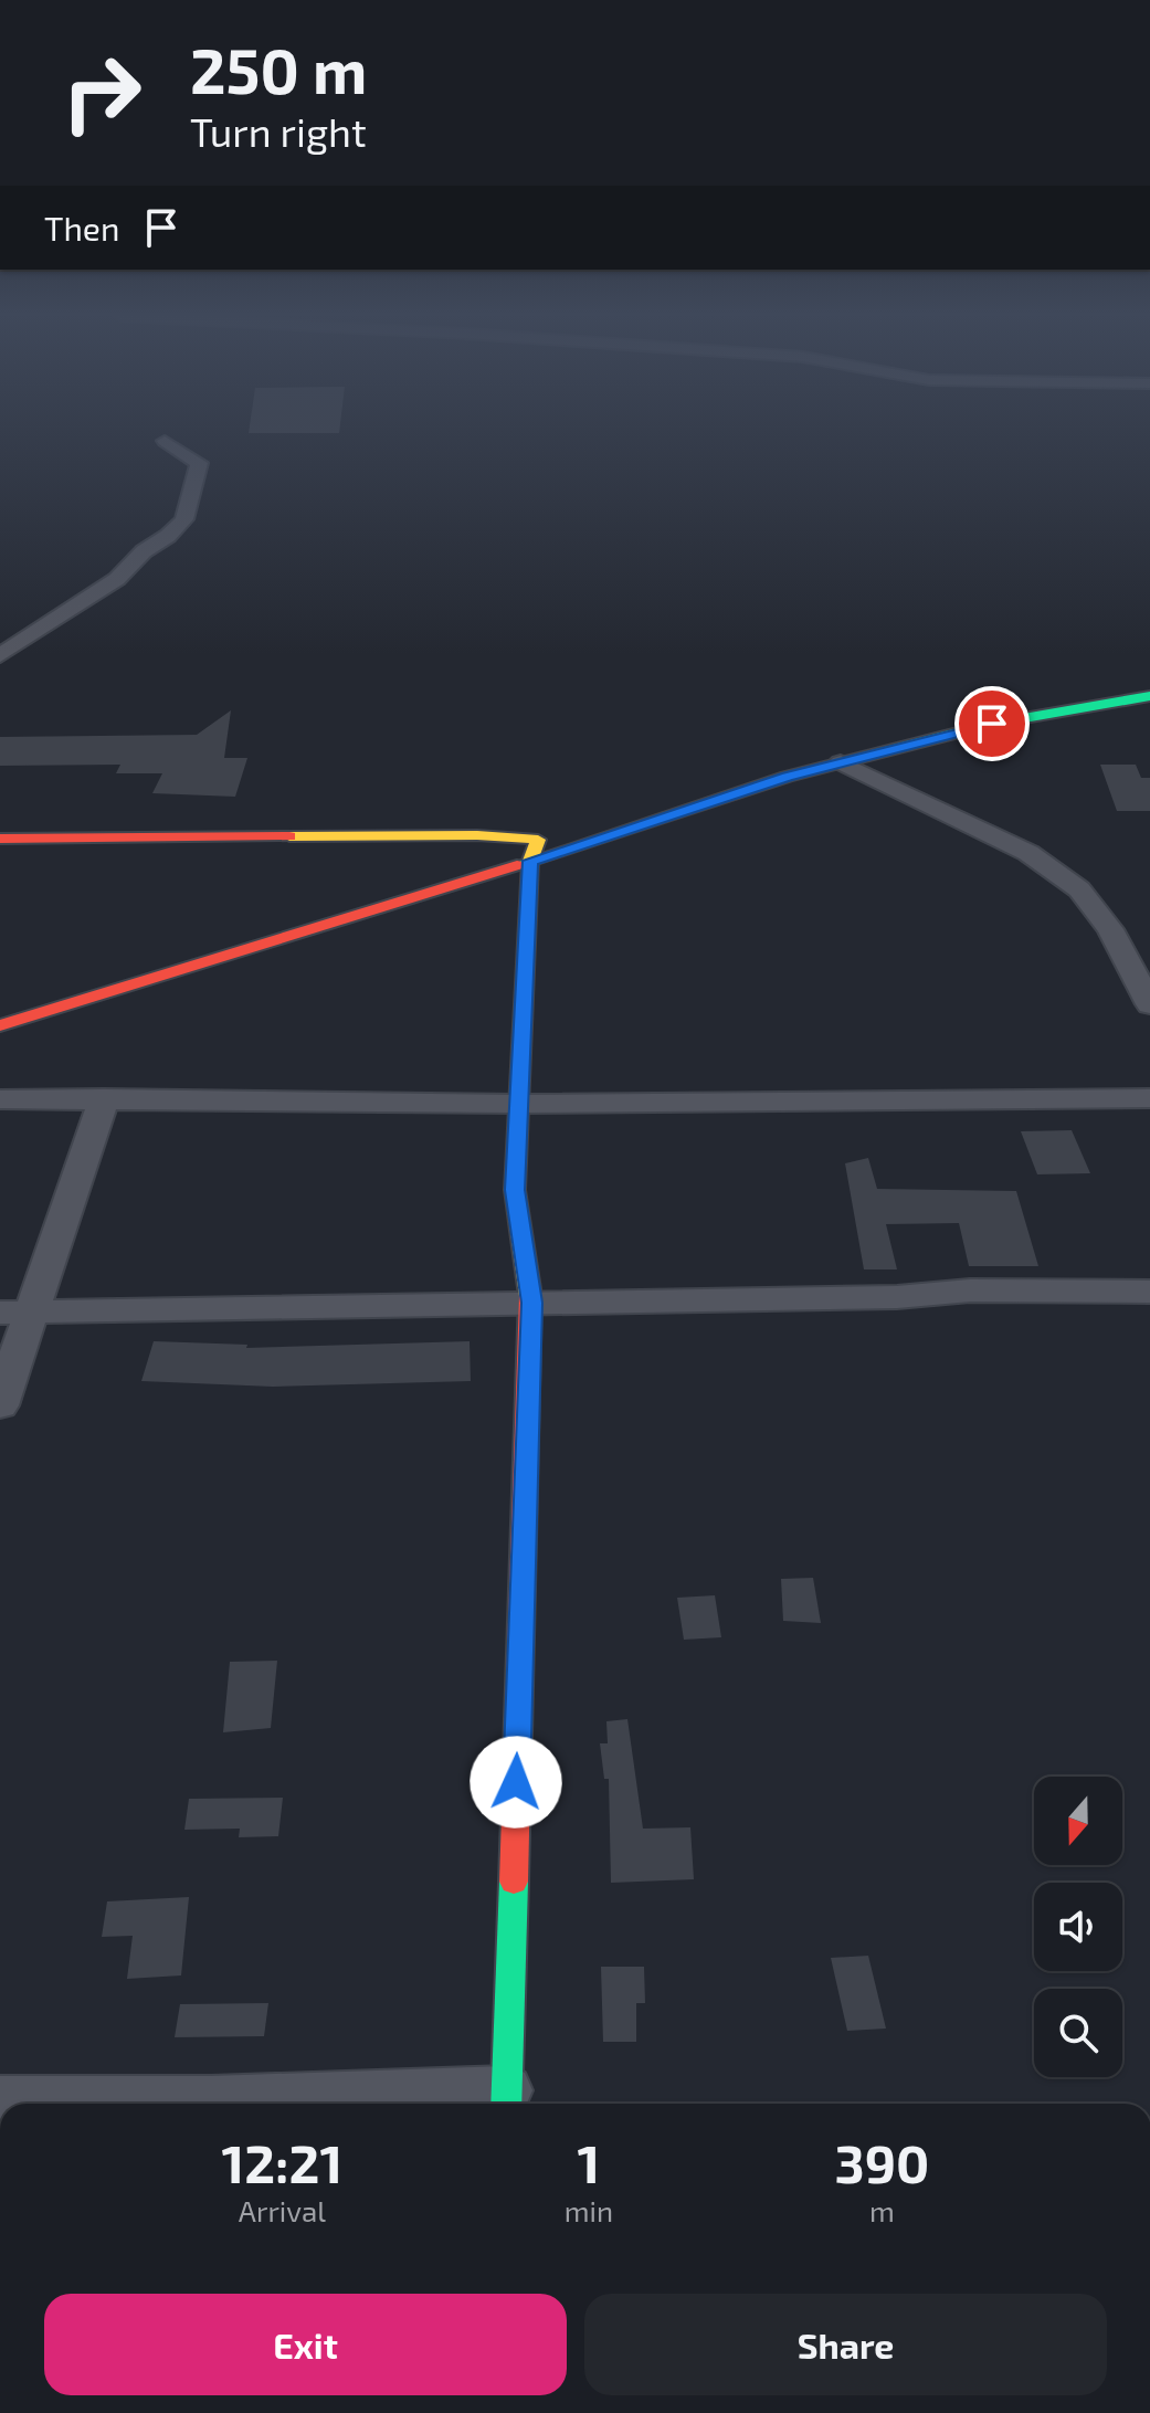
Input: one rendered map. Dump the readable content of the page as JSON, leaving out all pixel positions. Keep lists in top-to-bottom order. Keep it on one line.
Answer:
{"north":"bottom","page":{"turn":["250 m","Turn right"],"then":"Then","eta":["12:21","Arrival","1","min","390","m"],"buttons":["Exit","Share"]}}
